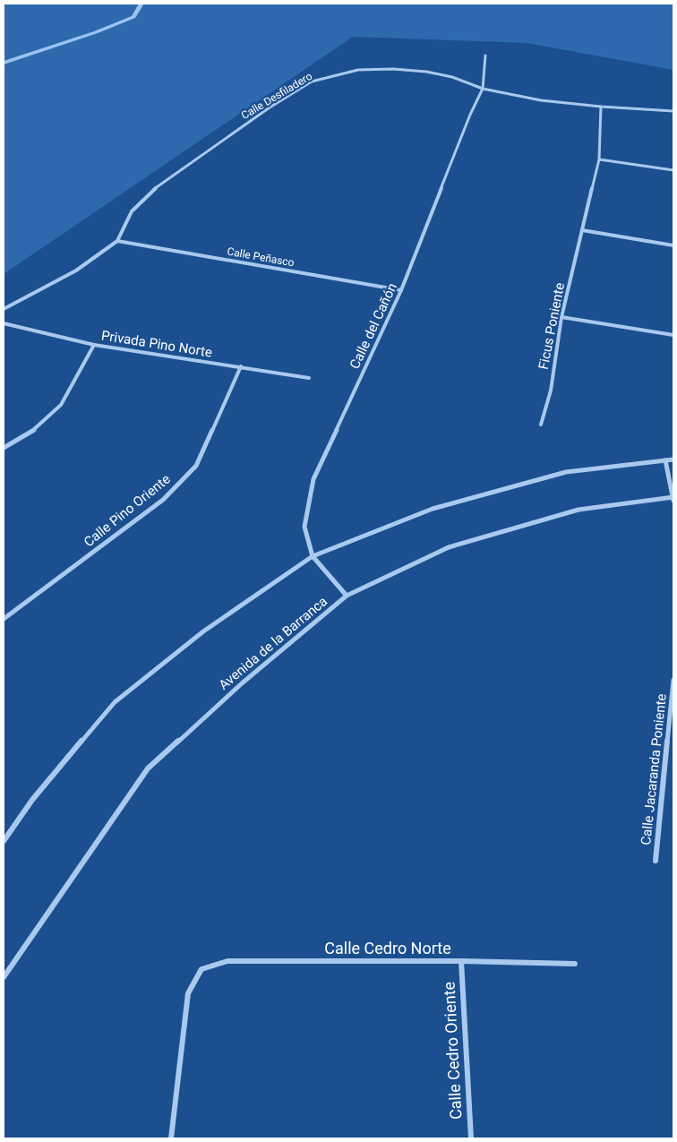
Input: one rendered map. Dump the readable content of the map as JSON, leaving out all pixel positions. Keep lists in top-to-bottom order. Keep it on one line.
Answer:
{"streets":{"street":["Calle Desfiladero","Calle Peñasco","Calle del Cañón","Ficus Poniente","Privada Pino Norte","Calle Pino Oriente","Avenida de la Barranca","Calle Jacaranda Poniente","Calle Cedro Norte","Calle Cedro Oriente"]},"crossings":[["Calle Desfiladero","Calle Peñasco"],["Calle Desfiladero","Calle del Cañón"],["Calle Desfiladero","Ficus Poniente"],["Calle Peñasco","Calle del Cañón"],["Calle del Cañón","Avenida de la Barranca"],["Privada Pino Norte","Calle Pino Oriente"],["Calle Cedro Norte","Calle Cedro Oriente"]]}
